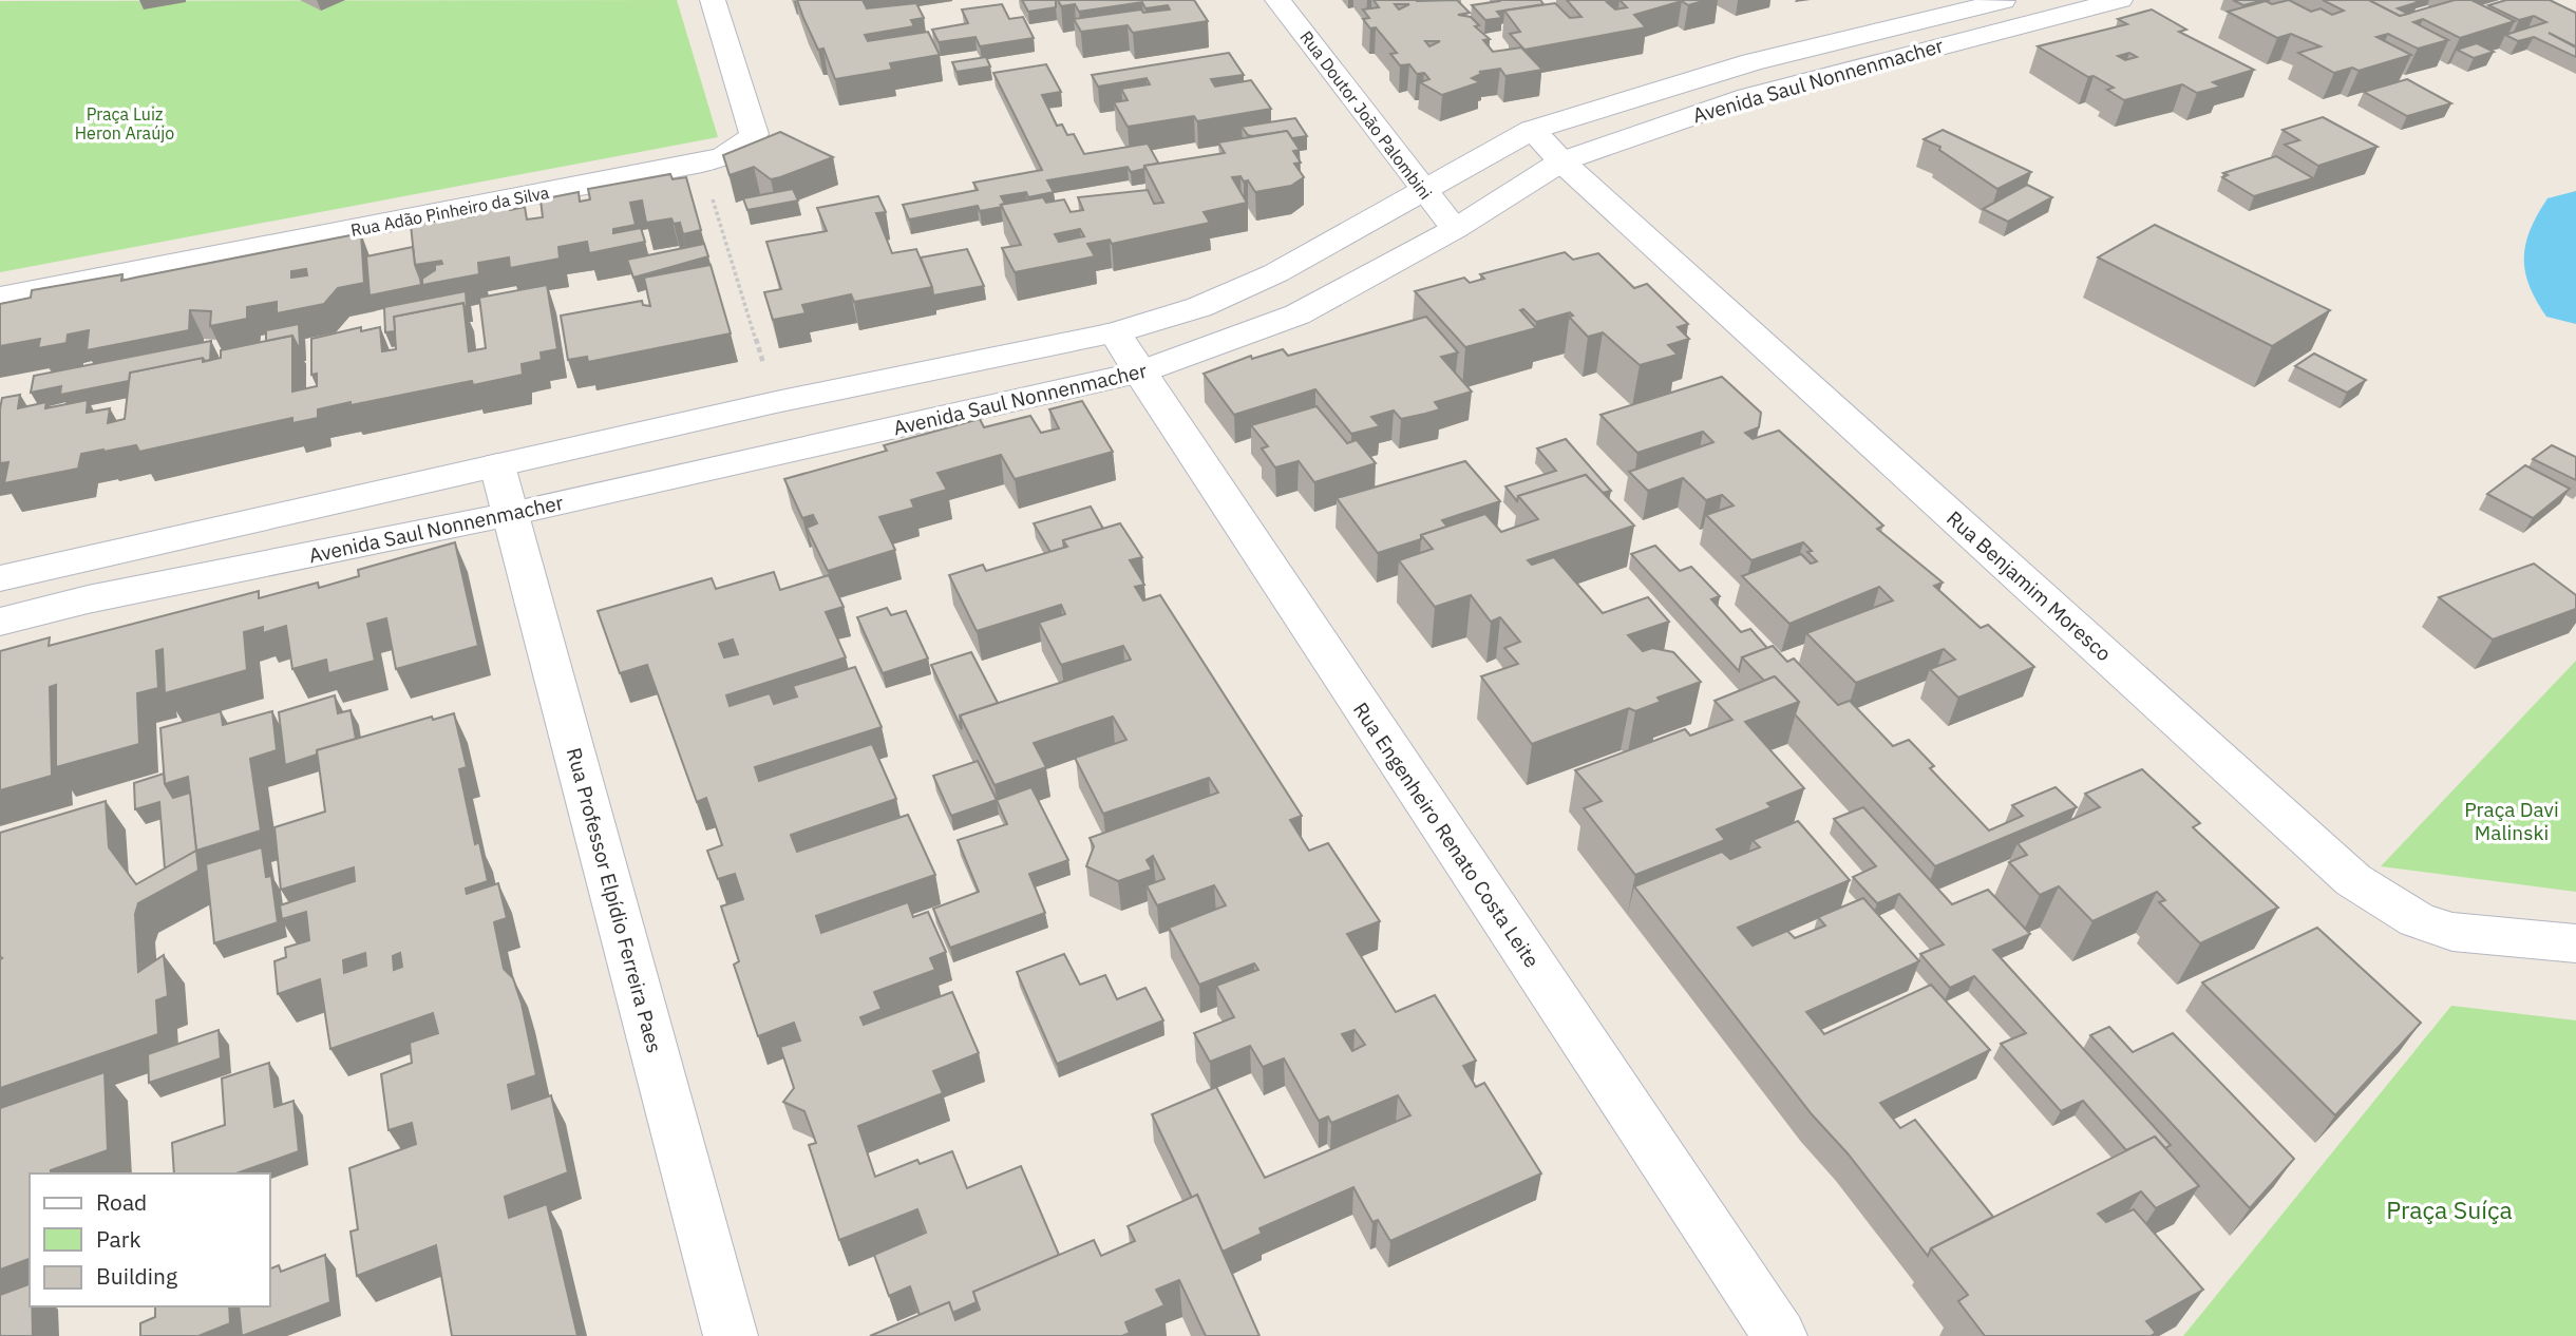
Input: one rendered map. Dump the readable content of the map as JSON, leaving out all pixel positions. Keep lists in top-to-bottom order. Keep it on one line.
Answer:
{"streets":{"street":["Avenida Saul Nonnenmacher","Rua Doutor João Palombini","Rua Adão Pinheiro da Silva","Rua Benjamim Moresco","Rua Engenheiro Renato Costa Leite","Rua Professor Elpídio Ferreira Paes"]},"crossings":[["Avenida Saul Nonnenmacher","Rua Doutor João Palombini"],["Avenida Saul Nonnenmacher","Rua Benjamim Moresco"],["Avenida Saul Nonnenmacher","Rua Engenheiro Renato Costa Leite"],["Avenida Saul Nonnenmacher","Rua Professor Elpídio Ferreira Paes"]],"parks":["Praça Luiz Heron Araújo","Praça Davi Malinski","Praça Suíça"],"legend":["Road","Park","Building"]}
